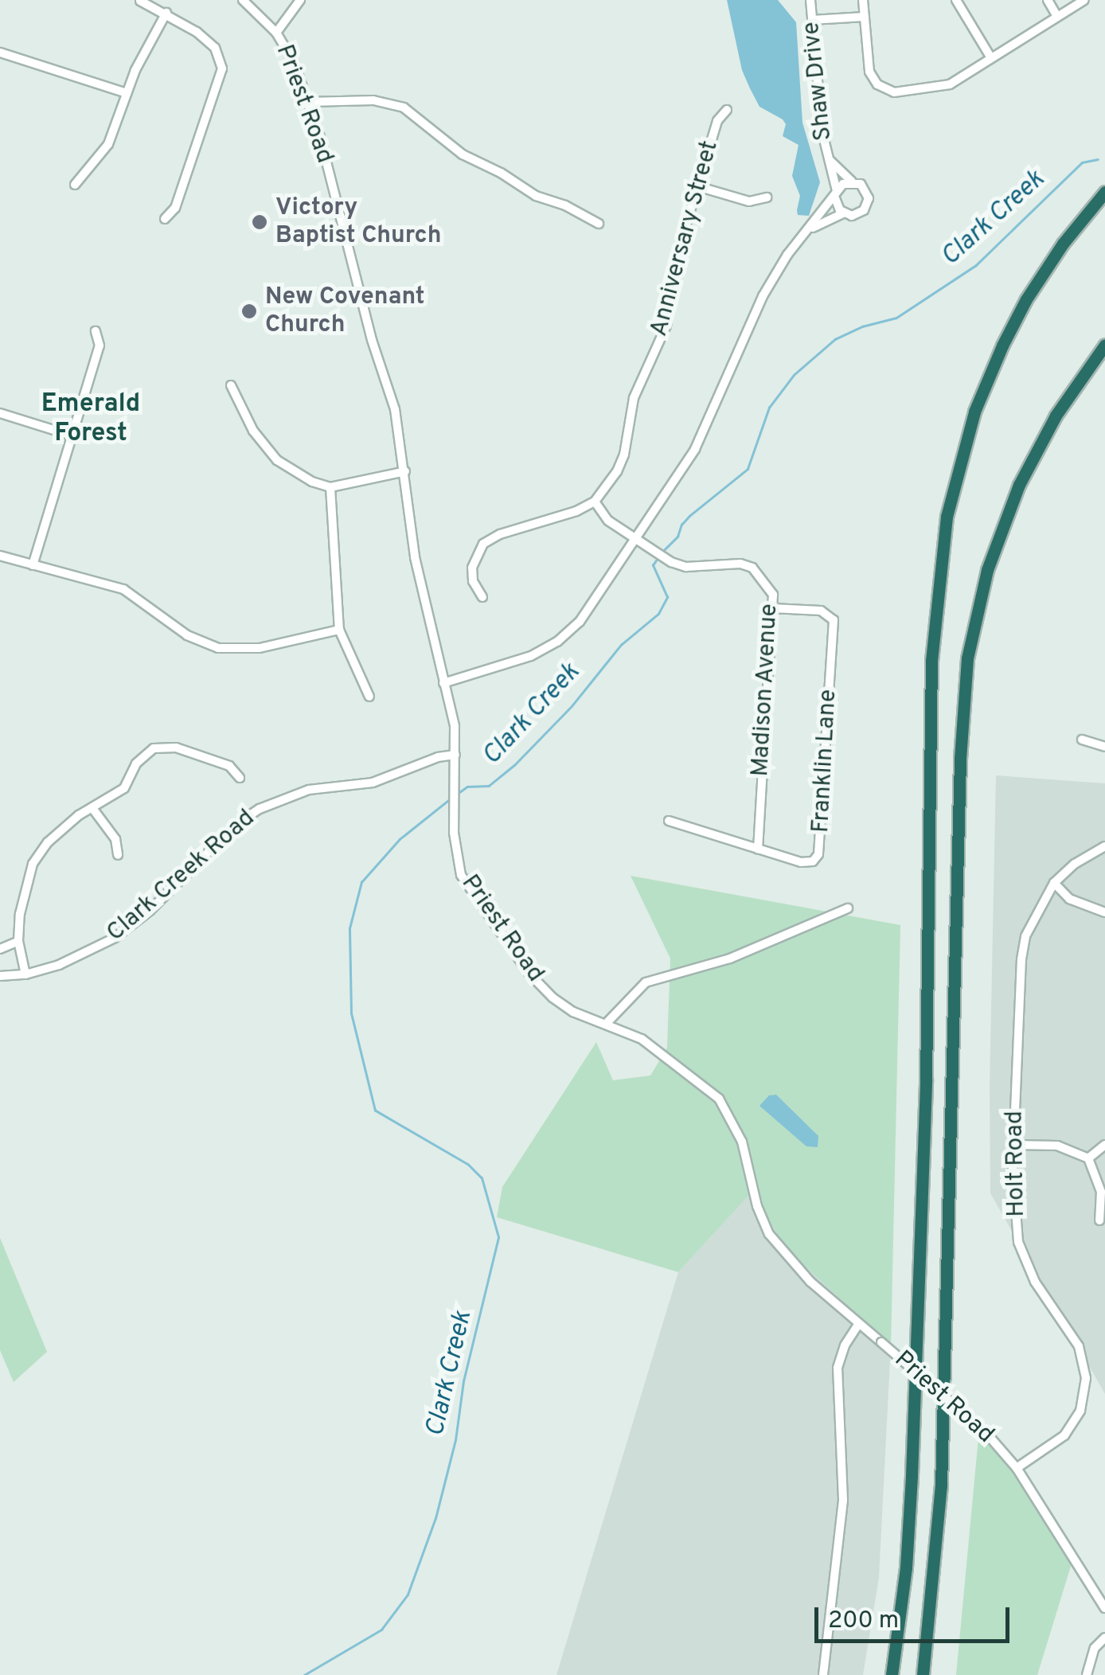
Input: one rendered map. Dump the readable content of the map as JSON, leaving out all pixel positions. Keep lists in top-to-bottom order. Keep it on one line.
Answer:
{"streets":{"street":["Shaw Drive","Priest Road","Anniversary Street","Madison Avenue","Franklin Lane","Clark Creek Road","Holt Road"]},"crossings":[["Priest Road","Clark Creek Road"],["Priest Road","Holt Road"],["Madison Avenue","Franklin Lane"]],"districts":["Emerald Forest"],"water":["Clark Creek"],"places":["Victory Baptist Church","New Covenant Church"],"scale_bar":"200 m"}
